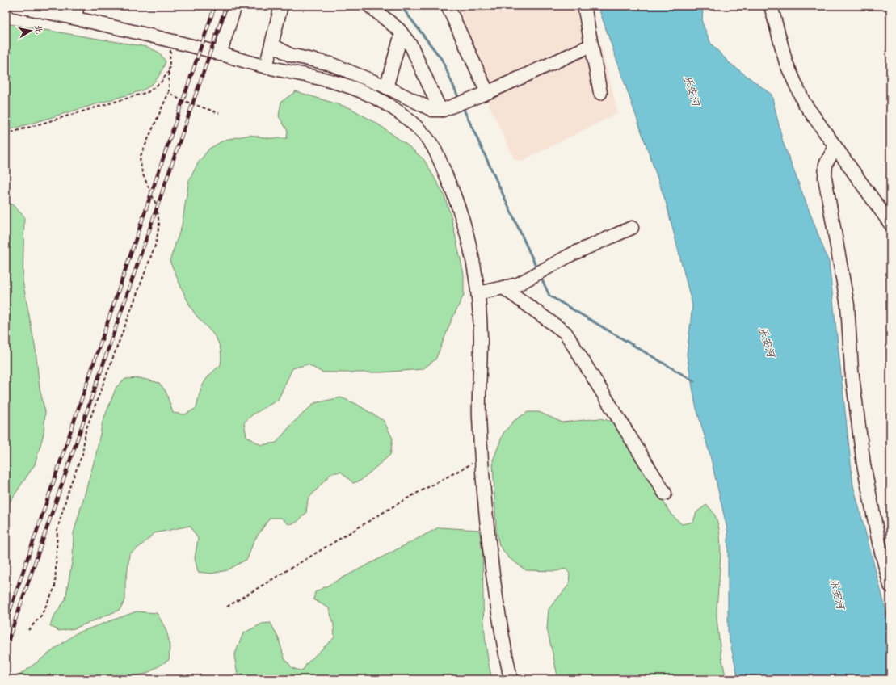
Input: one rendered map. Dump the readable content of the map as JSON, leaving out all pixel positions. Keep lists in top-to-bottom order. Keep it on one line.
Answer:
{"water":["乐安河"],"north":"right"}
